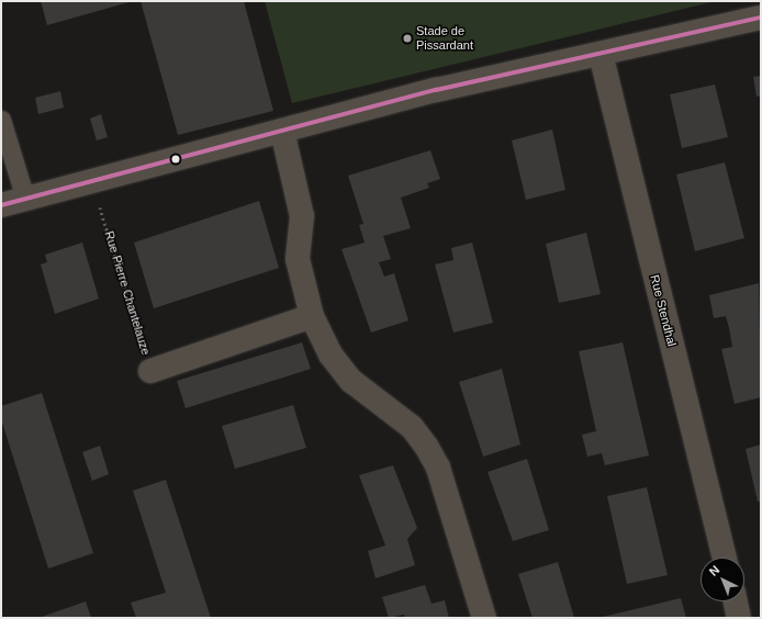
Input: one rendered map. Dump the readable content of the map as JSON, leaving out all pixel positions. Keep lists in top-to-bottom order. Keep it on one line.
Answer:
{"streets":{"street":["Rue Pierre Chantelauze","Rue Stendhal"]},"places":["Stade de Pissardant"],"north":"top left"}
